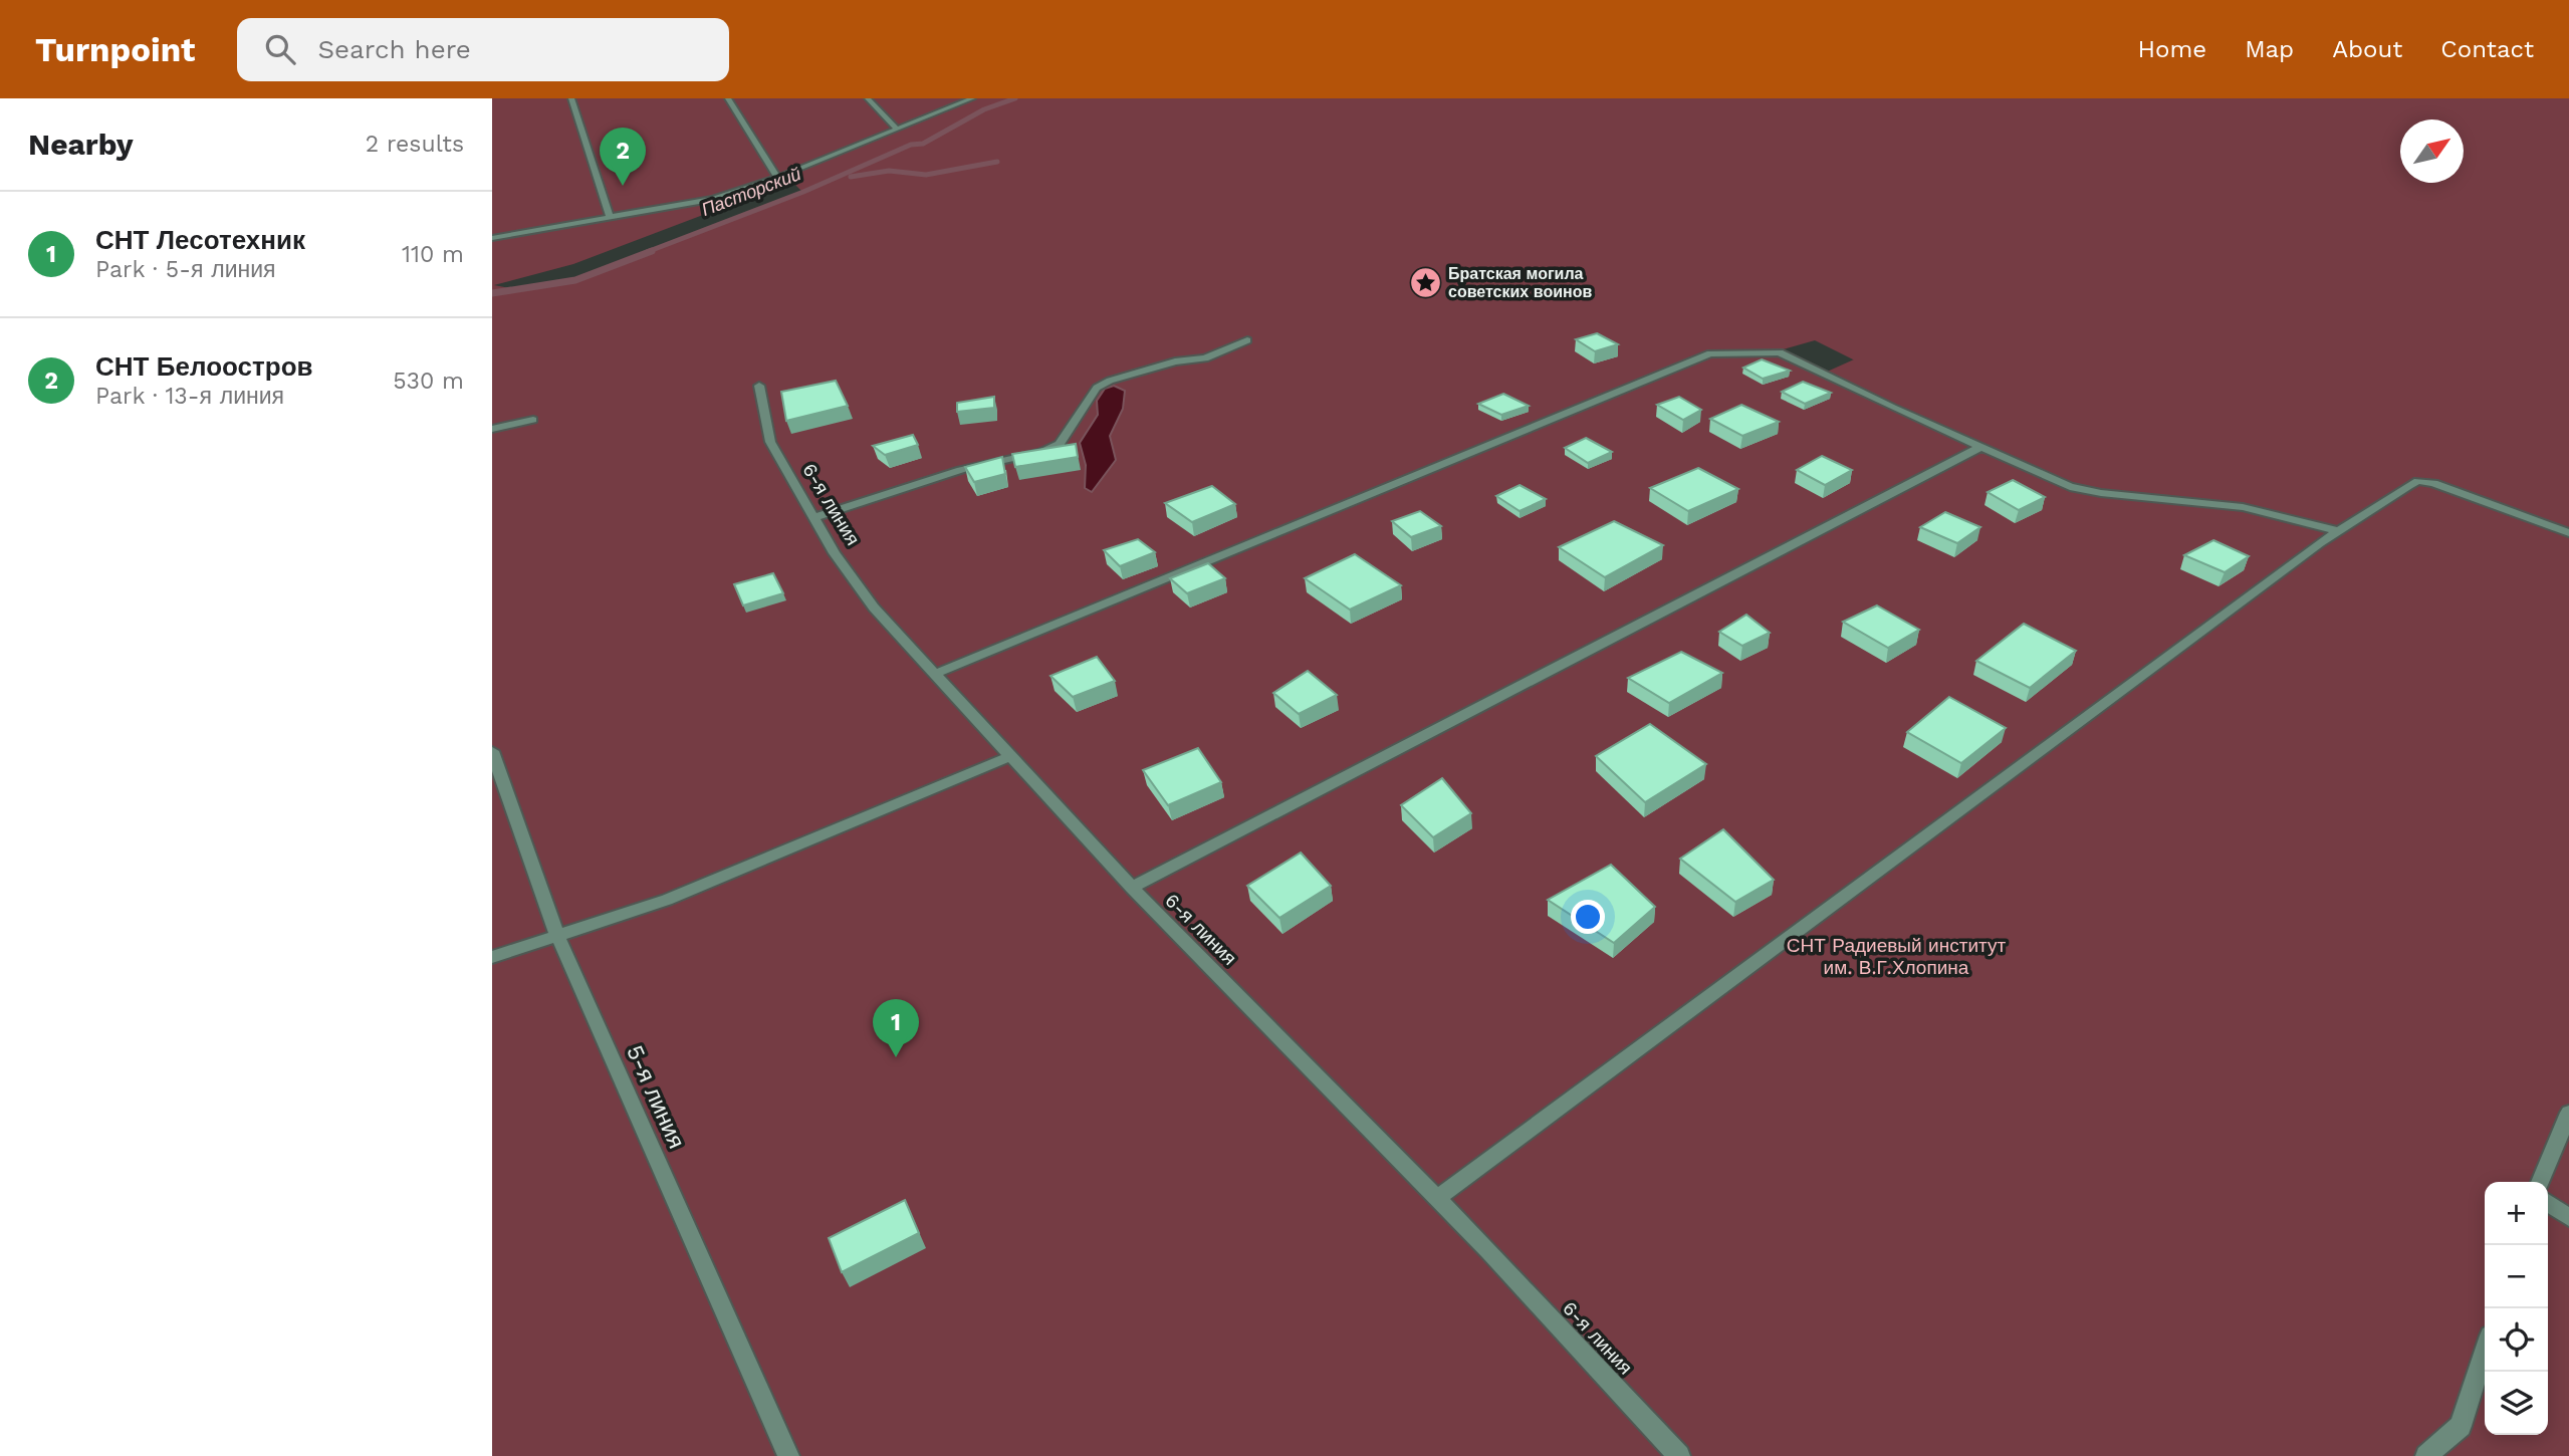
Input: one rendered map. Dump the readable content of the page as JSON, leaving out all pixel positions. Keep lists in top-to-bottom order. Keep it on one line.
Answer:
{"streets":{"street":["6-я линия","5-я линия"]},"water":["Пасторский"],"parks":["СНТ Радиевый институт им. В.Г.Хлопина"],"places":{"place":["Братская могила советских воинов"]},"north":"top right","page":{"header":"Turnpoint","search":"Search here","nav":["Home","Map","About","Contact"],"heading":["Nearby","2 results"],"pins":["2","1"],"list":[{"mark":"1","name":"СНТ Лесотехник","note":"Park · 5-я линия","value":"110 m"},{"mark":"2","name":"СНТ Белоостров","note":"Park · 13-я линия","value":"530 m"}],"map_buttons":["+","−"]}}
